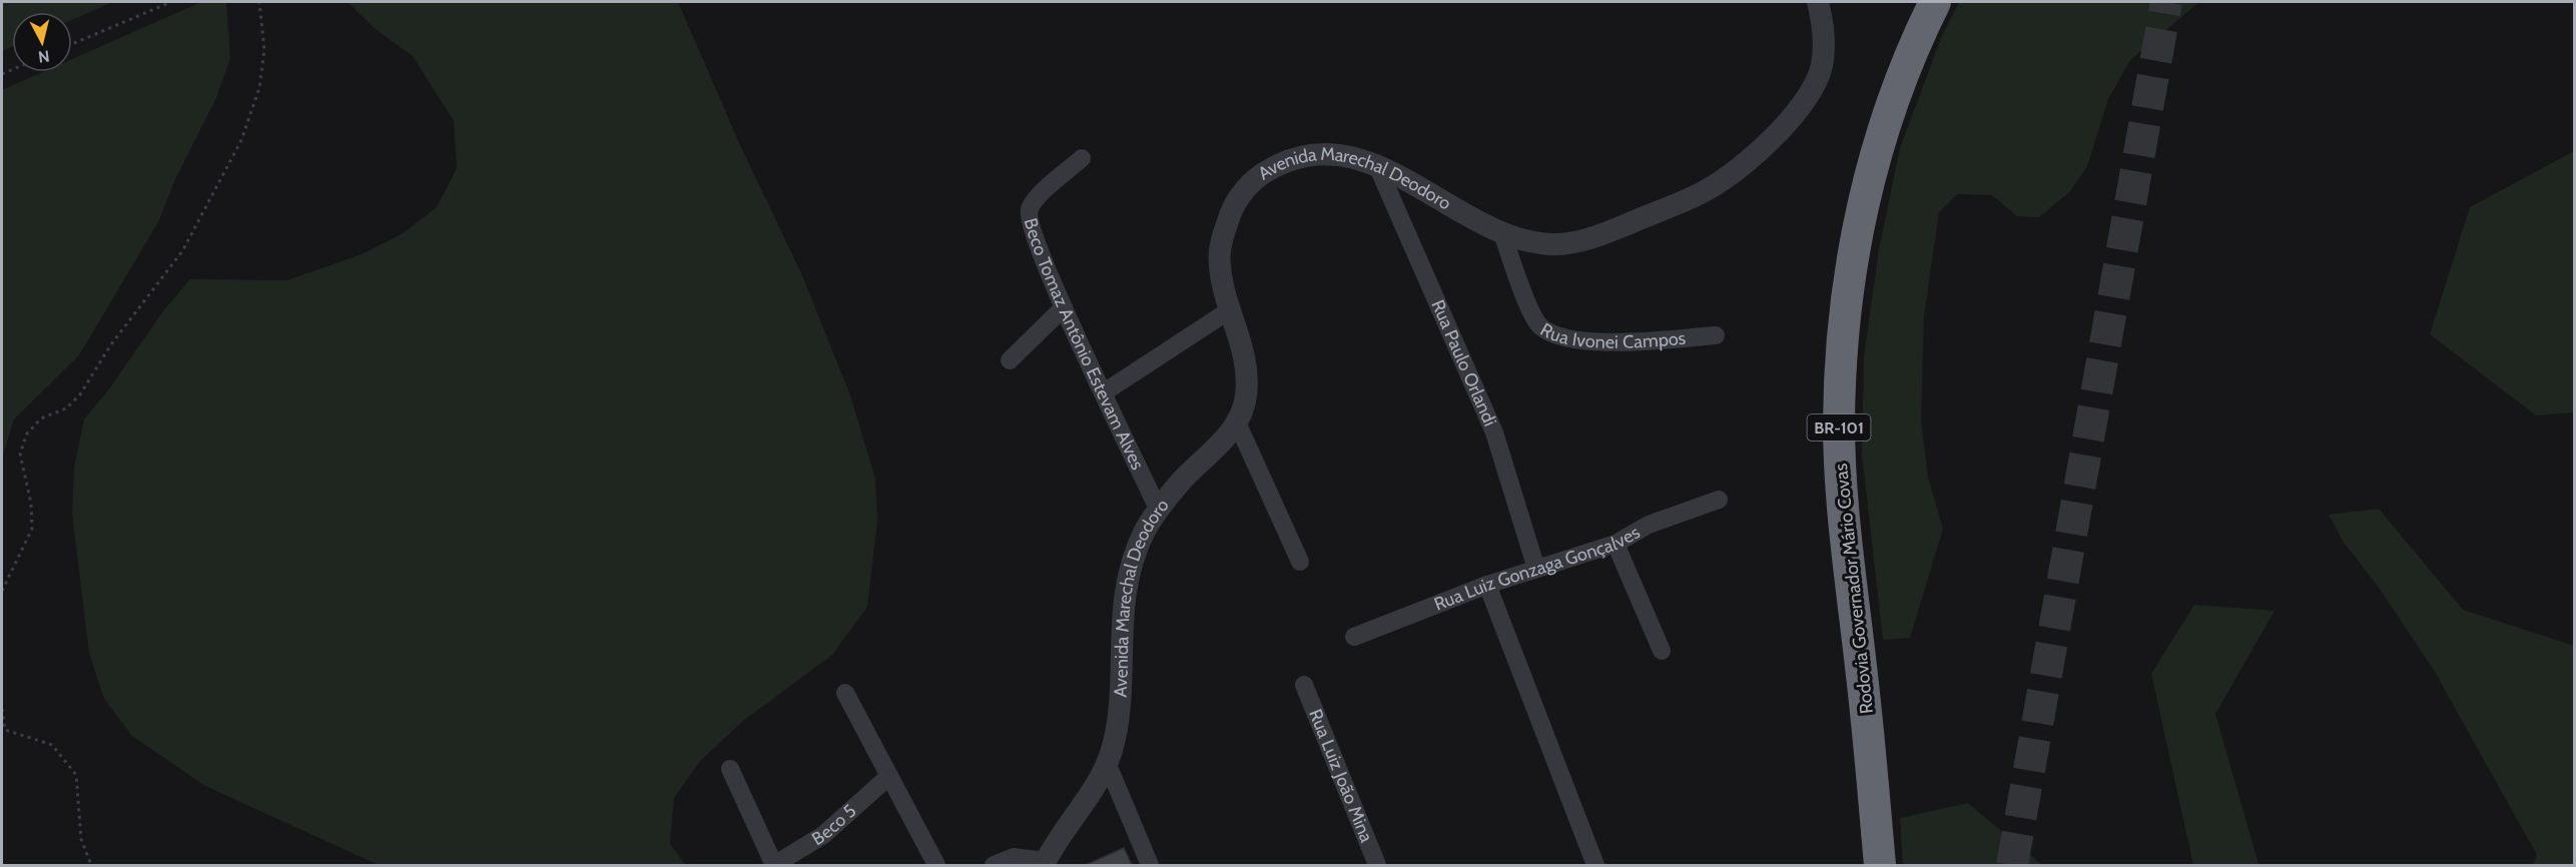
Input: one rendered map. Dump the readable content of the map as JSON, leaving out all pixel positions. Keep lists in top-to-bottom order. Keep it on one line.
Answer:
{"streets":{"highway":["BR-101","Rodovia Governador Mário Covas"],"street":["Avenida Marechal Deodoro","Rua Ivonei Campos","Beco Tomaz Antônio Estevam Alves","Rua Paulo Orlandi","Rua Luiz Gonzaga Gonçalves","Rua Luiz João Mina","Beco 5"]},"crossings":[["Avenida Marechal Deodoro","Rua Ivonei Campos"],["Avenida Marechal Deodoro","Beco Tomaz Antônio Estevam Alves"],["Avenida Marechal Deodoro","Rua Paulo Orlandi"],["Rua Paulo Orlandi","Rua Luiz Gonzaga Gonçalves"]],"north":"bottom"}
